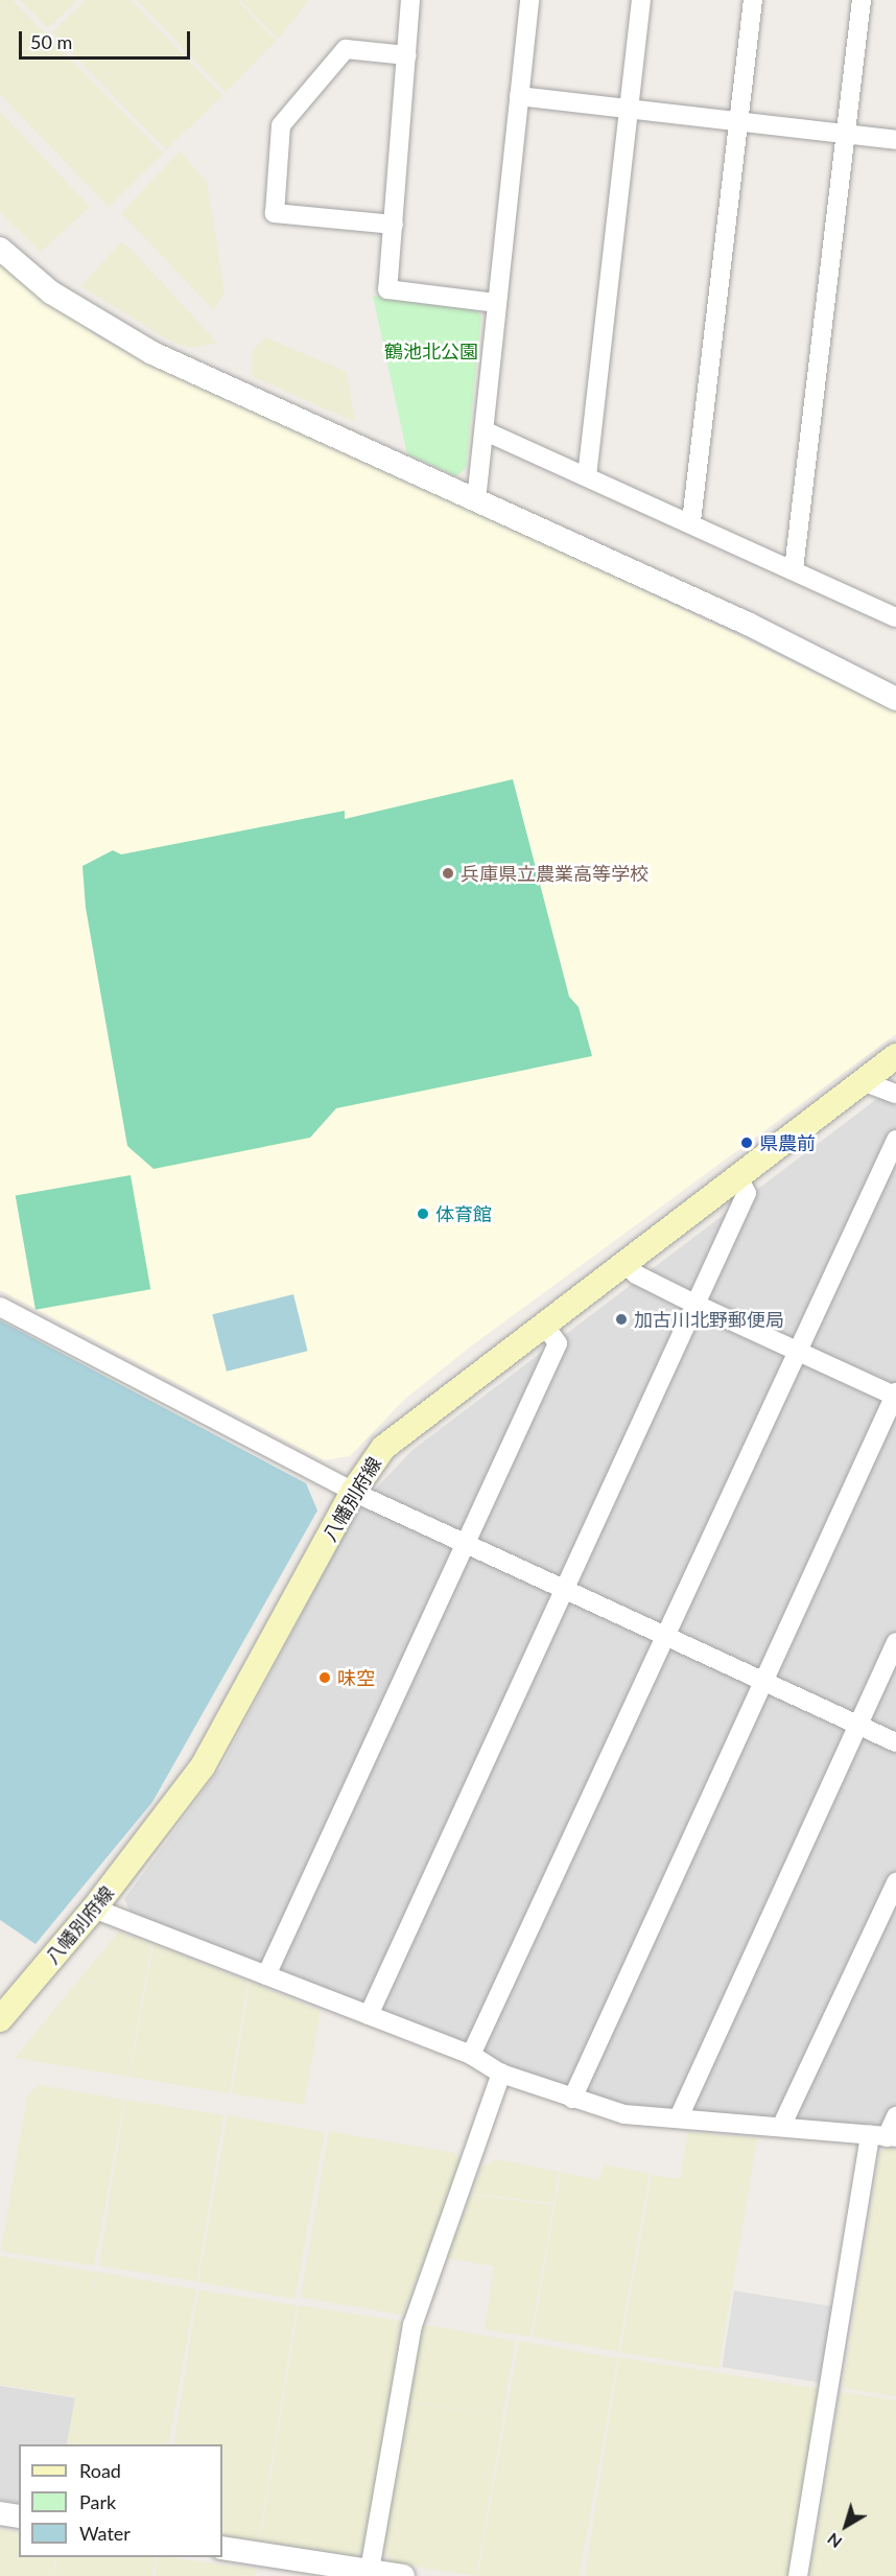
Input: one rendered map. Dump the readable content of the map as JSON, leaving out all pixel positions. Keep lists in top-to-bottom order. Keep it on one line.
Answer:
{"streets":{"main road":["八幡別府線"]},"parks":["鶴池北公園"],"places":["兵庫県立農業高等学校","県農前","体育館","加古川北野郵便局","味空"],"legend":["Road","Park","Water"],"scale_bar":"50 m","north":"bottom left"}
